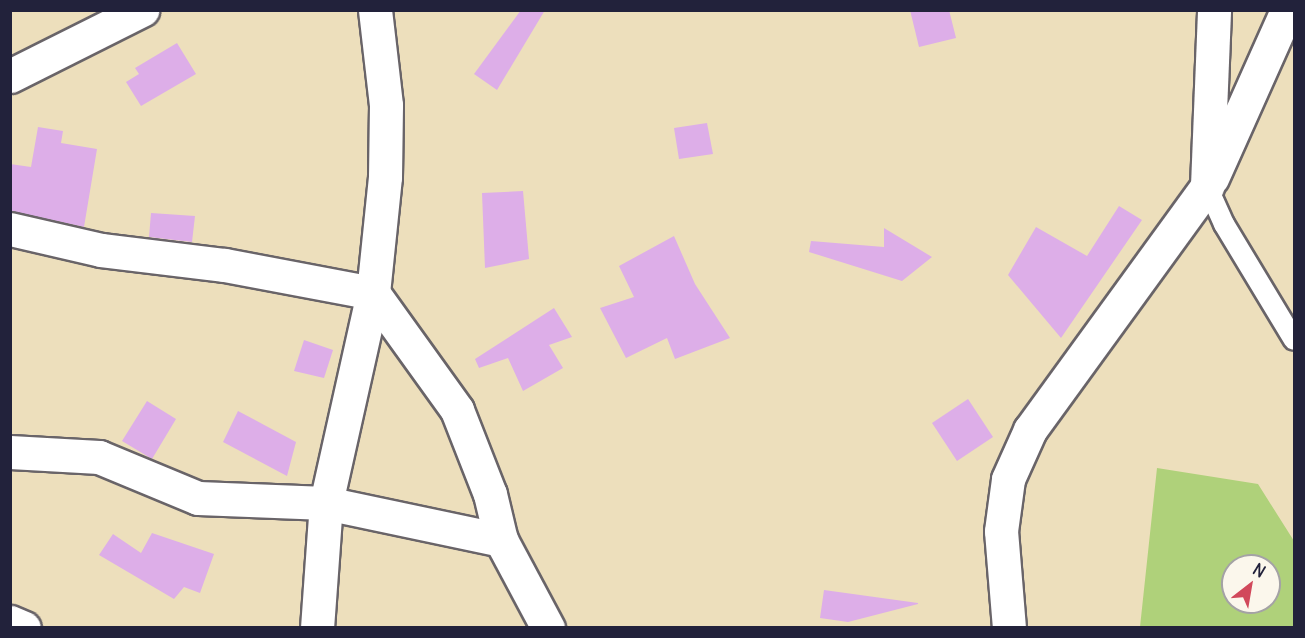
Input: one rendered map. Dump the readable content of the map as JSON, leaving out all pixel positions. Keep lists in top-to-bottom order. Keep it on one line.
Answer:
{"north":"top right"}
